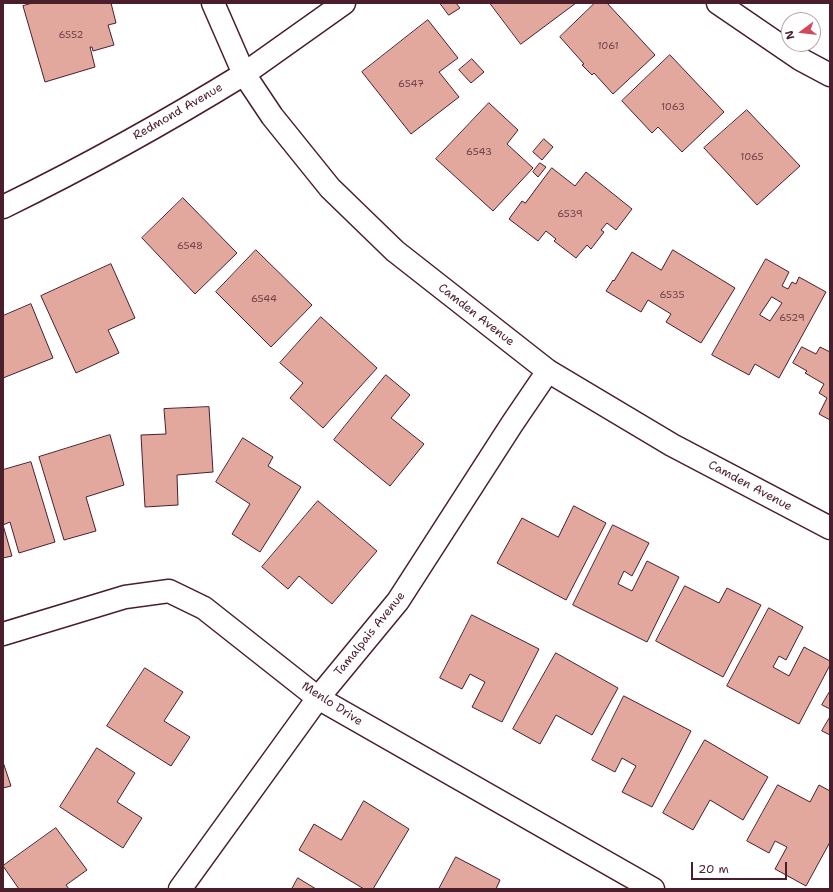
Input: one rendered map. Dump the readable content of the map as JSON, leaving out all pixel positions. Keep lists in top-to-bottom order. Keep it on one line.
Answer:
{"streets":{"street":["Redmond Avenue","Camden Avenue","Tamalpais Avenue","Menlo Drive"]},"crossings":[["Redmond Avenue","Camden Avenue"],["Camden Avenue","Tamalpais Avenue"],["Tamalpais Avenue","Menlo Drive"]],"house_numbers":["6552","1061","6547","1063","6543","1065","6539","6548","6535","6544","6529"],"scale_bar":"20 m","north":"left"}
